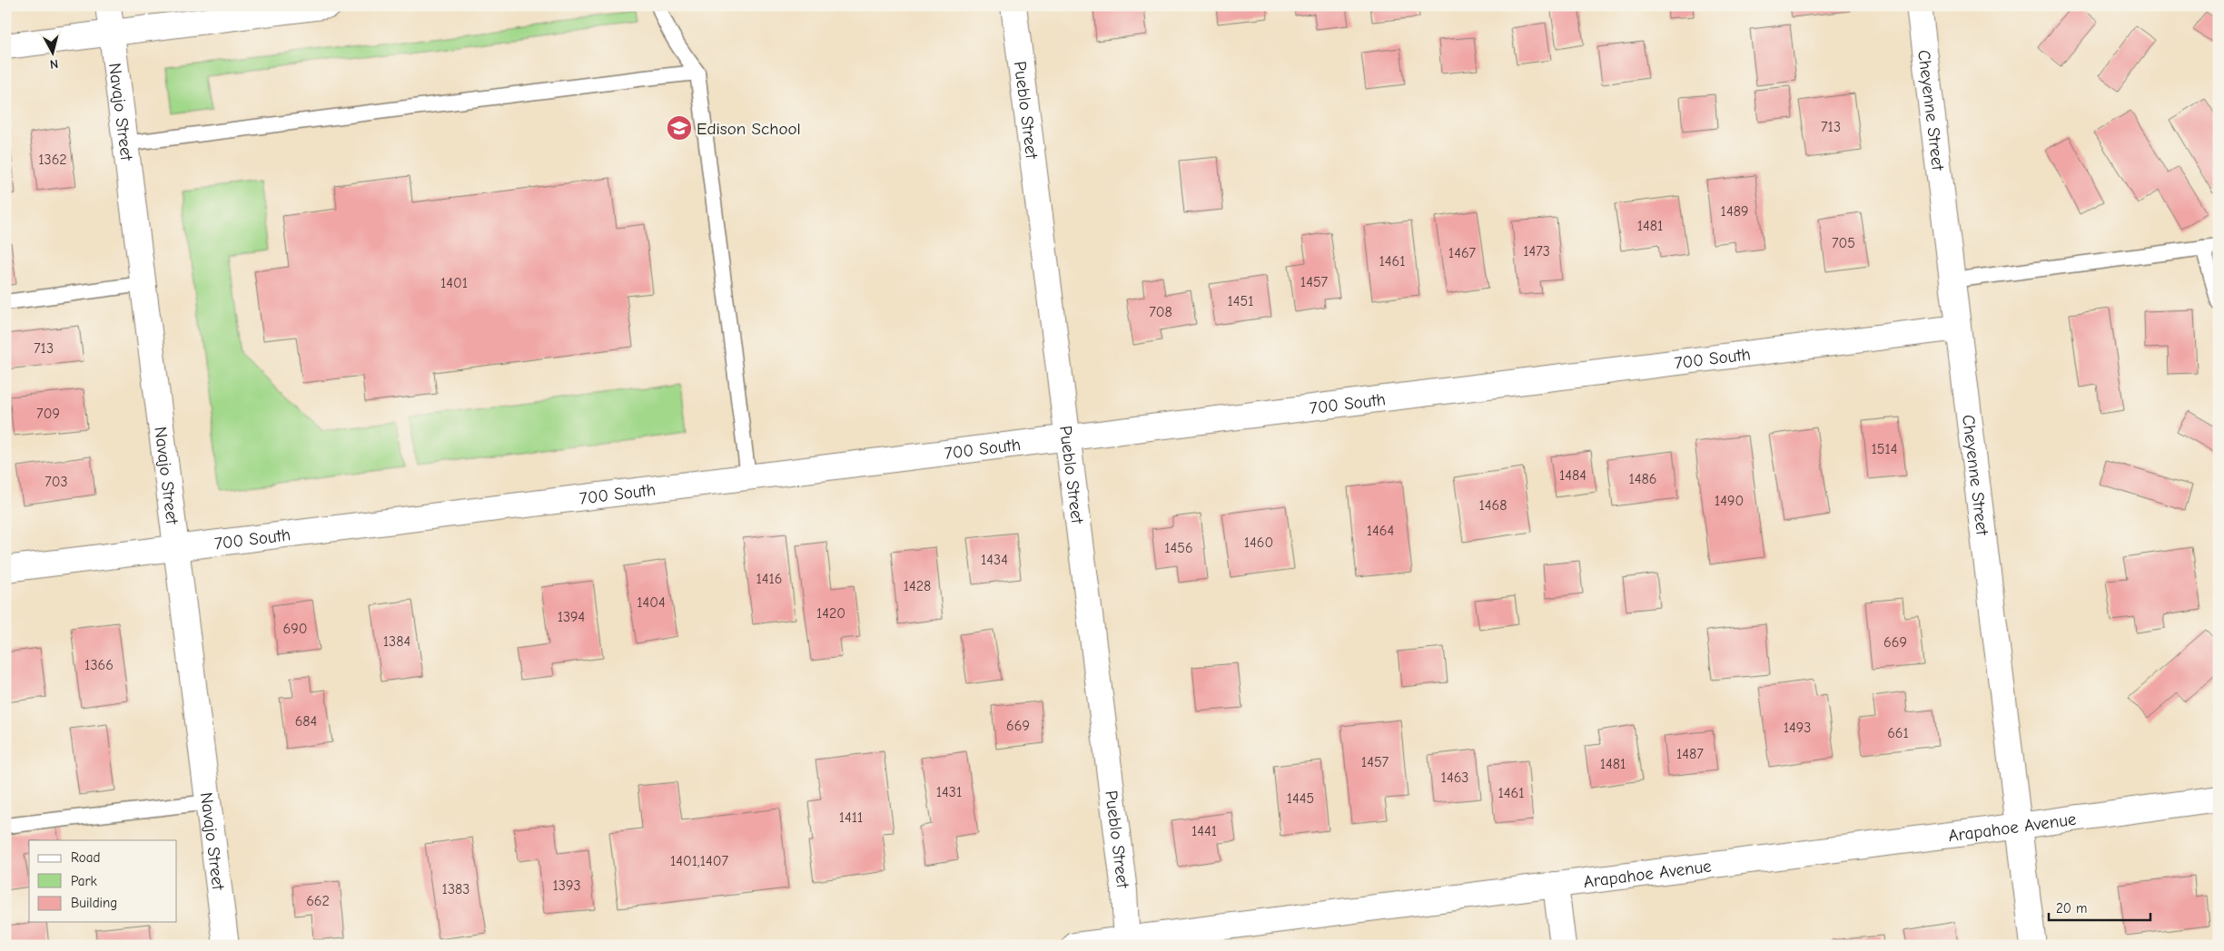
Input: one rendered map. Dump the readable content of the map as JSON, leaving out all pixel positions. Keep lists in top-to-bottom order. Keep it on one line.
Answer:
{"streets":{"street":["Navajo Street","Pueblo Street","Cheyenne Street","700 South","Arapahoe Avenue"]},"crossings":[["Navajo Street","700 South"],["Pueblo Street","700 South"],["Pueblo Street","Arapahoe Avenue"],["Cheyenne Street","700 South"],["Cheyenne Street","Arapahoe Avenue"]],"places":{"school or university":["Edison School"]},"house_numbers":["713","1362","1489","1481","705","1473","1467","1461","1457","1401","1451","708","713","709","1514","1484","1486","703","1490","1468","1464","1460","1456","1434","1416","1428","1404","1420","1394","690","1384","669","1366","684","669","1493","661","1487","1457","1481","1463","1431","1461","1445","1411","1441","1401,1407","1393","1383","662"],"legend":["Road","Park","Building"],"scale_bar":"20 m","north":"bottom"}
